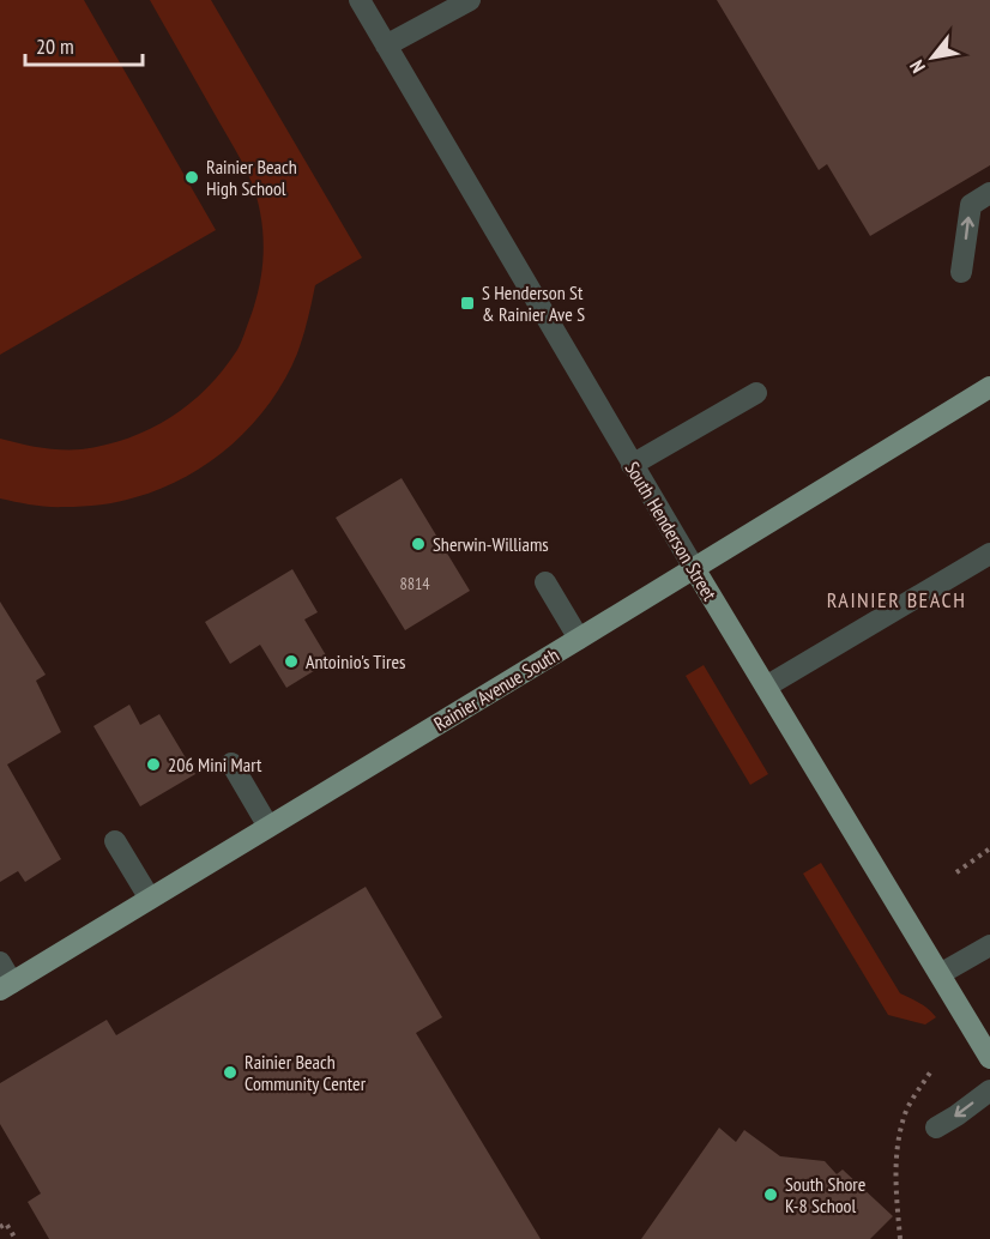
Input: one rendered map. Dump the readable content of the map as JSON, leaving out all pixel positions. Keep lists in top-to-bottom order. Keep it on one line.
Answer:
{"streets":{"main road":["South Henderson Street","Rainier Avenue South"]},"crossings":[["South Henderson Street","Rainier Avenue South"]],"districts":["RAINIER BEACH"],"places":{"other":["Rainier Beach High School","Sherwin-Williams","Antoinio's Tires","206 Mini Mart","Rainier Beach Community Center","South Shore K-8 School"],"transit":["S Henderson St & Rainier Ave S"]},"house_numbers":["8814"],"scale_bar":"20 m","north":"bottom left"}
